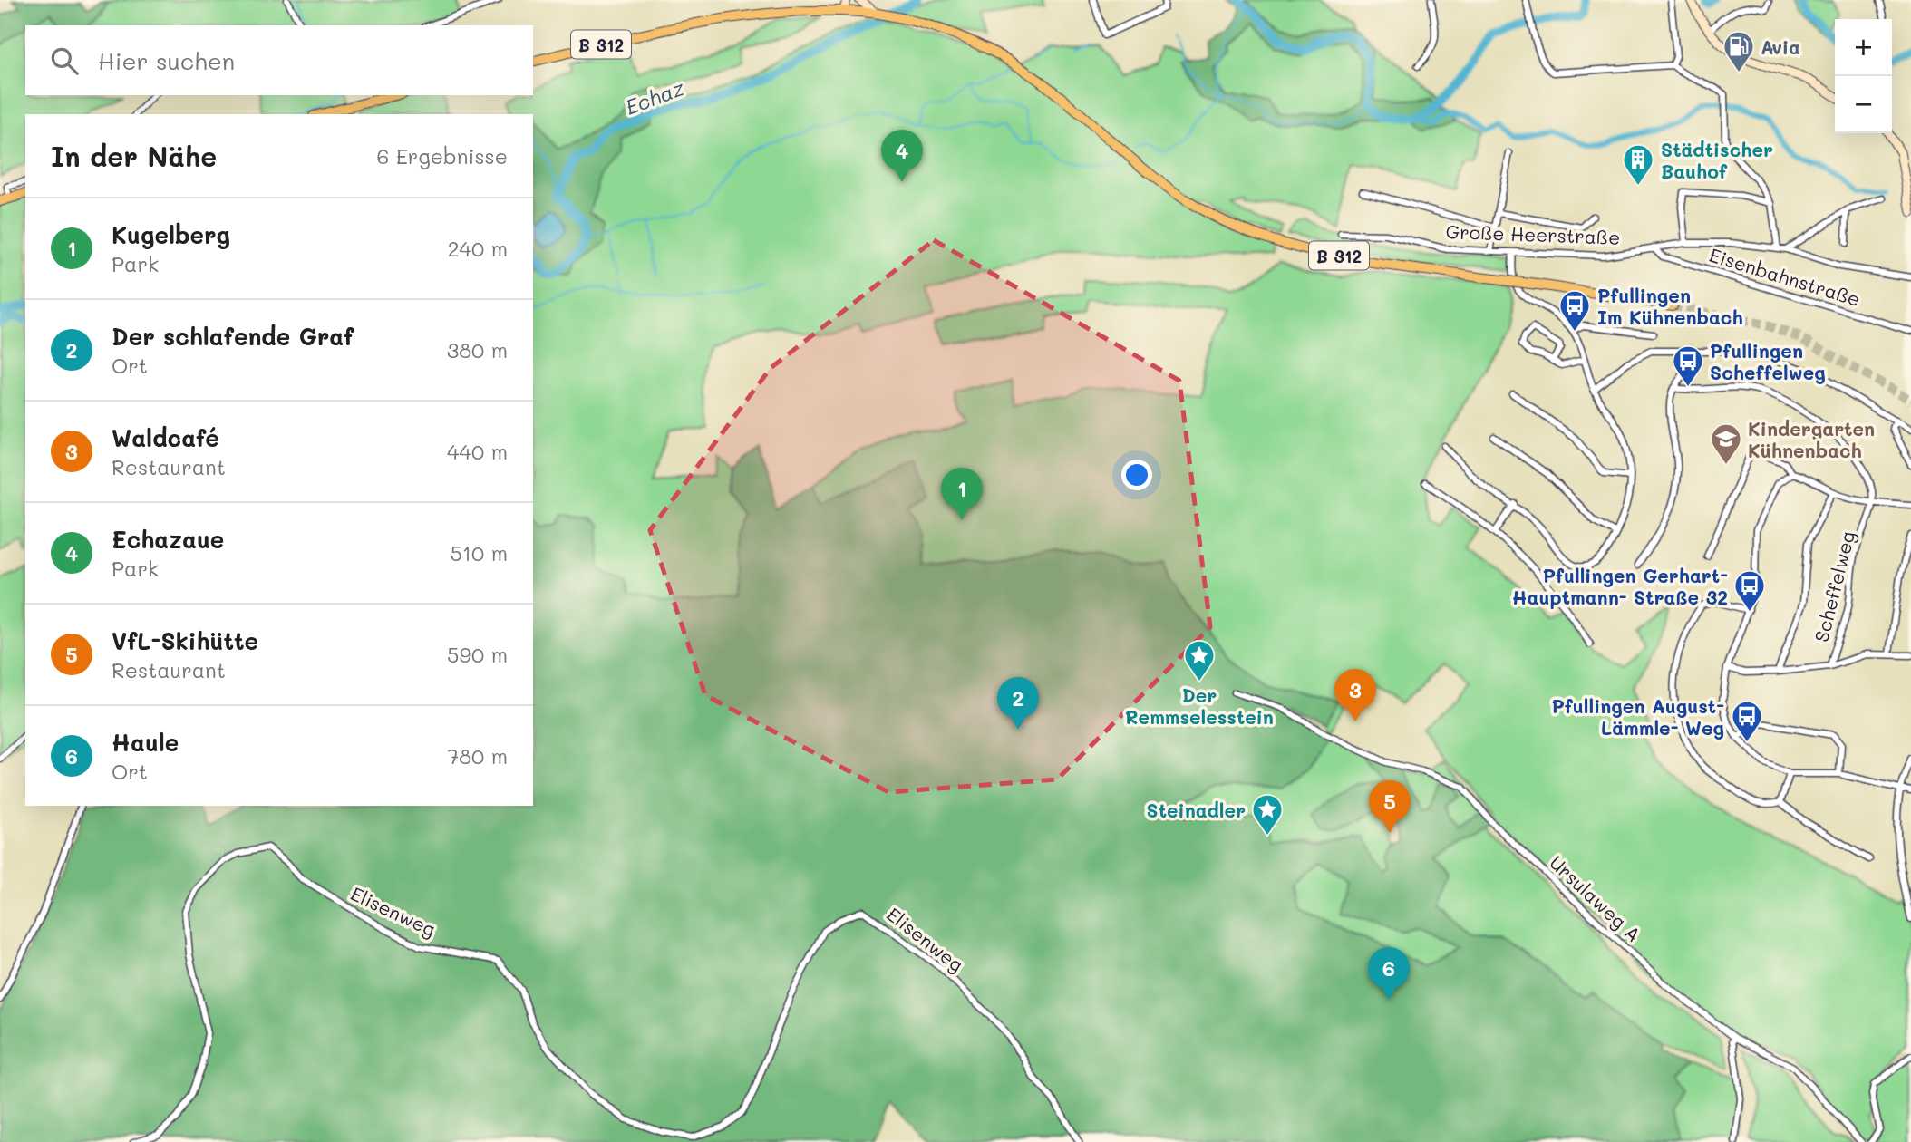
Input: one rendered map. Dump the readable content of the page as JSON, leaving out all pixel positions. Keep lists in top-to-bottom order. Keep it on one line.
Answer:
{"streets":{"main road":["B 312"],"street":["Große Heerstraße","Eisenbahnstraße","Scheffelweg","Ursulaweg A","Elisenweg"]},"crossings":[["Große Heerstraße","Eisenbahnstraße"]],"water":["Echaz"],"places":{"fuel station":["Avia"],"building":["Städtischer Bauhof"],"bus stop":["Pfullingen Im Kühnenbach","Pfullingen Scheffelweg","Pfullingen Gerhart- Hauptmann- Straße 32","Pfullingen August- Lämmle- Weg"],"school or university":["Kindergarten Kühnenbach"],"place":["Der Remmselesstein","Steinadler"]},"page":{"map_buttons":["+","−"],"search":"Hier suchen","heading":["In der Nähe","6 Ergebnisse"],"pins":["4","1","3","2","5","6"],"list":[{"mark":"1","name":"Kugelberg","note":"Park","value":"240 m"},{"mark":"2","name":"Der schlafende Graf","note":"Ort","value":"380 m"},{"mark":"3","name":"Waldcafé","note":"Restaurant","value":"440 m"},{"mark":"4","name":"Echazaue","note":"Park","value":"510 m"},{"mark":"5","name":"VfL-Skihütte","note":"Restaurant","value":"590 m"},{"mark":"6","name":"Haule","note":"Ort","value":"780 m"}]}}
